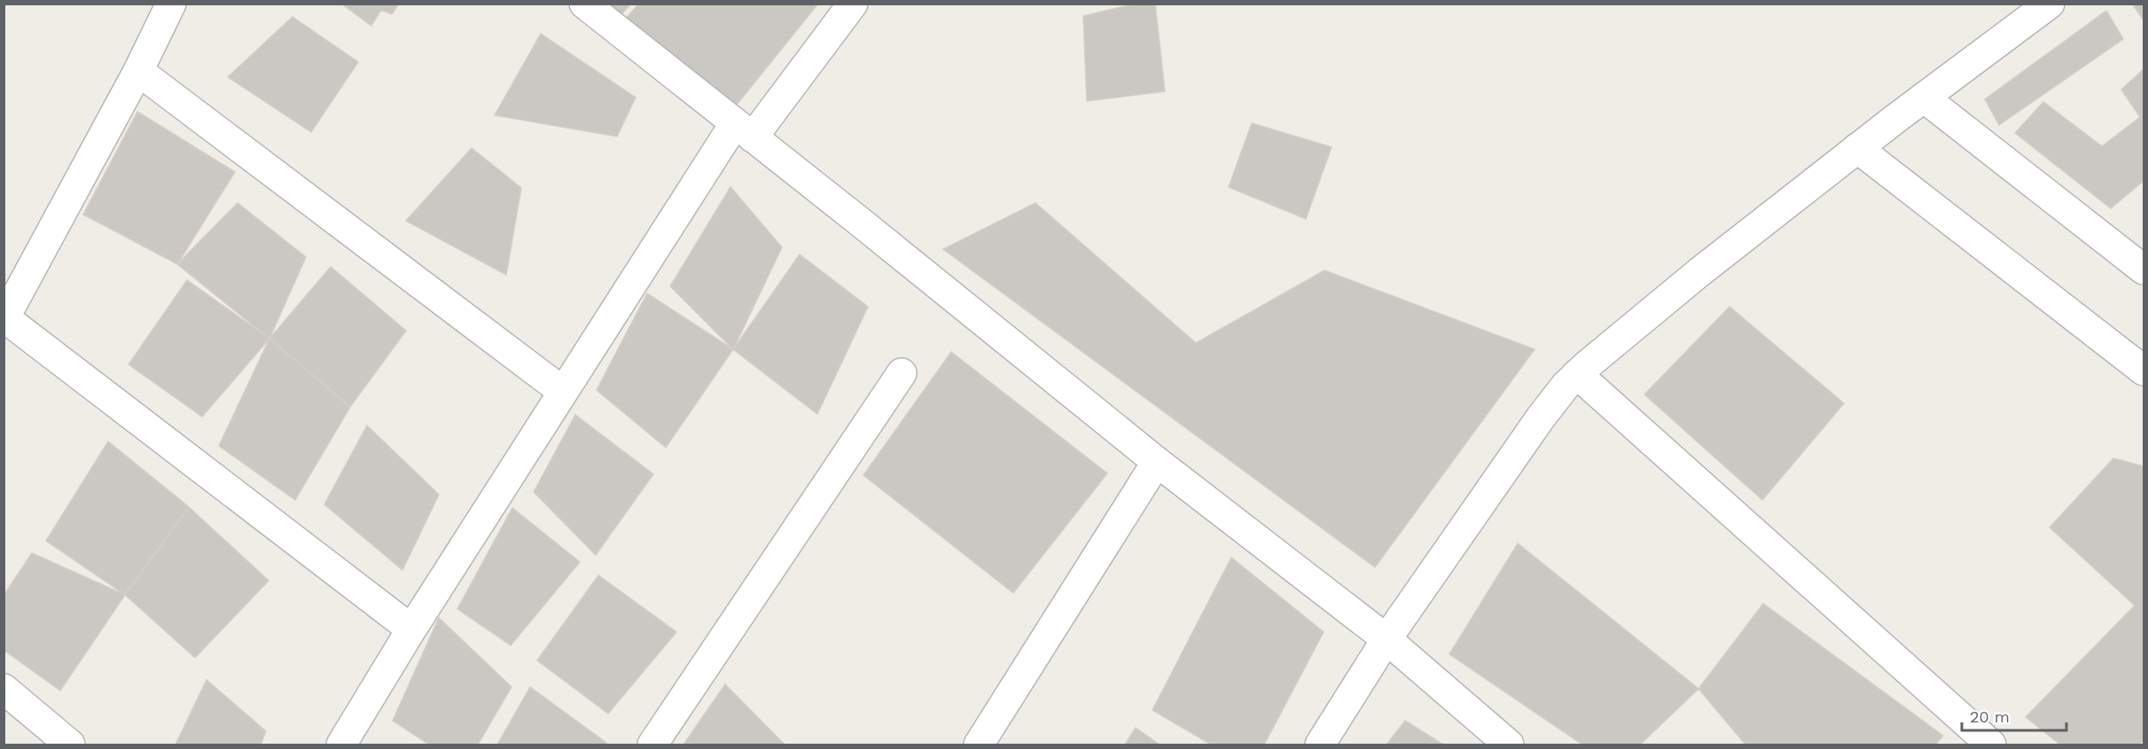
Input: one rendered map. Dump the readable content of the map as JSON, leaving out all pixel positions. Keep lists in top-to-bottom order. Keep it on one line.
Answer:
{"scale_bar":"20 m"}
